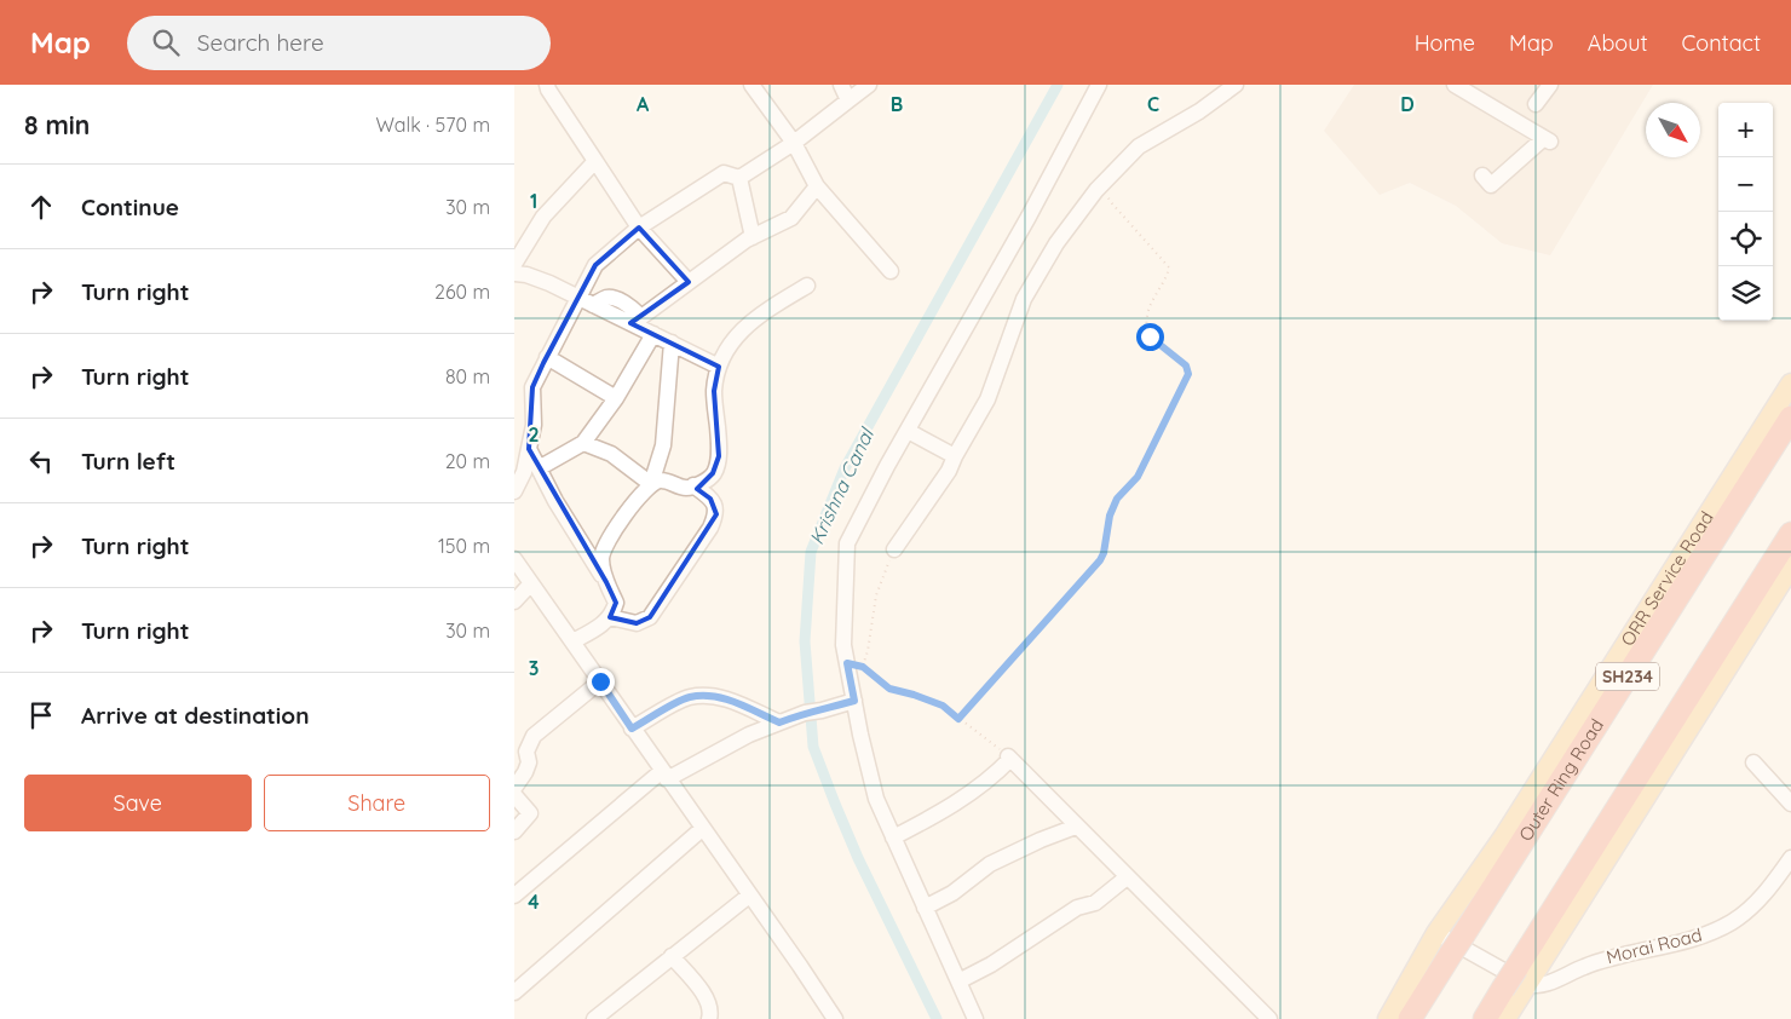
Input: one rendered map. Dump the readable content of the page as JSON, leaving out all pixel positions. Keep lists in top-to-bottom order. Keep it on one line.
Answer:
{"streets":{"highway":["SH234","Outer Ring Road"],"main road":["ORR Service Road"],"street":["Morai Road"]},"water":["Krishna Canal"],"north":"bottom right","page":{"header":"Map","search":"Search here","nav":["Home","Map","About","Contact"],"heading":["8 min","Walk · 570 m"],"map_buttons":["+","−"],"list":[["Continue","30 m"],["Turn right","260 m"],["Turn right","80 m"],["Turn left","20 m"],["Turn right","150 m"],["Turn right","30 m"],"Arrive at destination"],"buttons":["Save","Share"]},"grid":{"columns":["A","B","C","D"],"rows":["1","2","3","4"]}}
